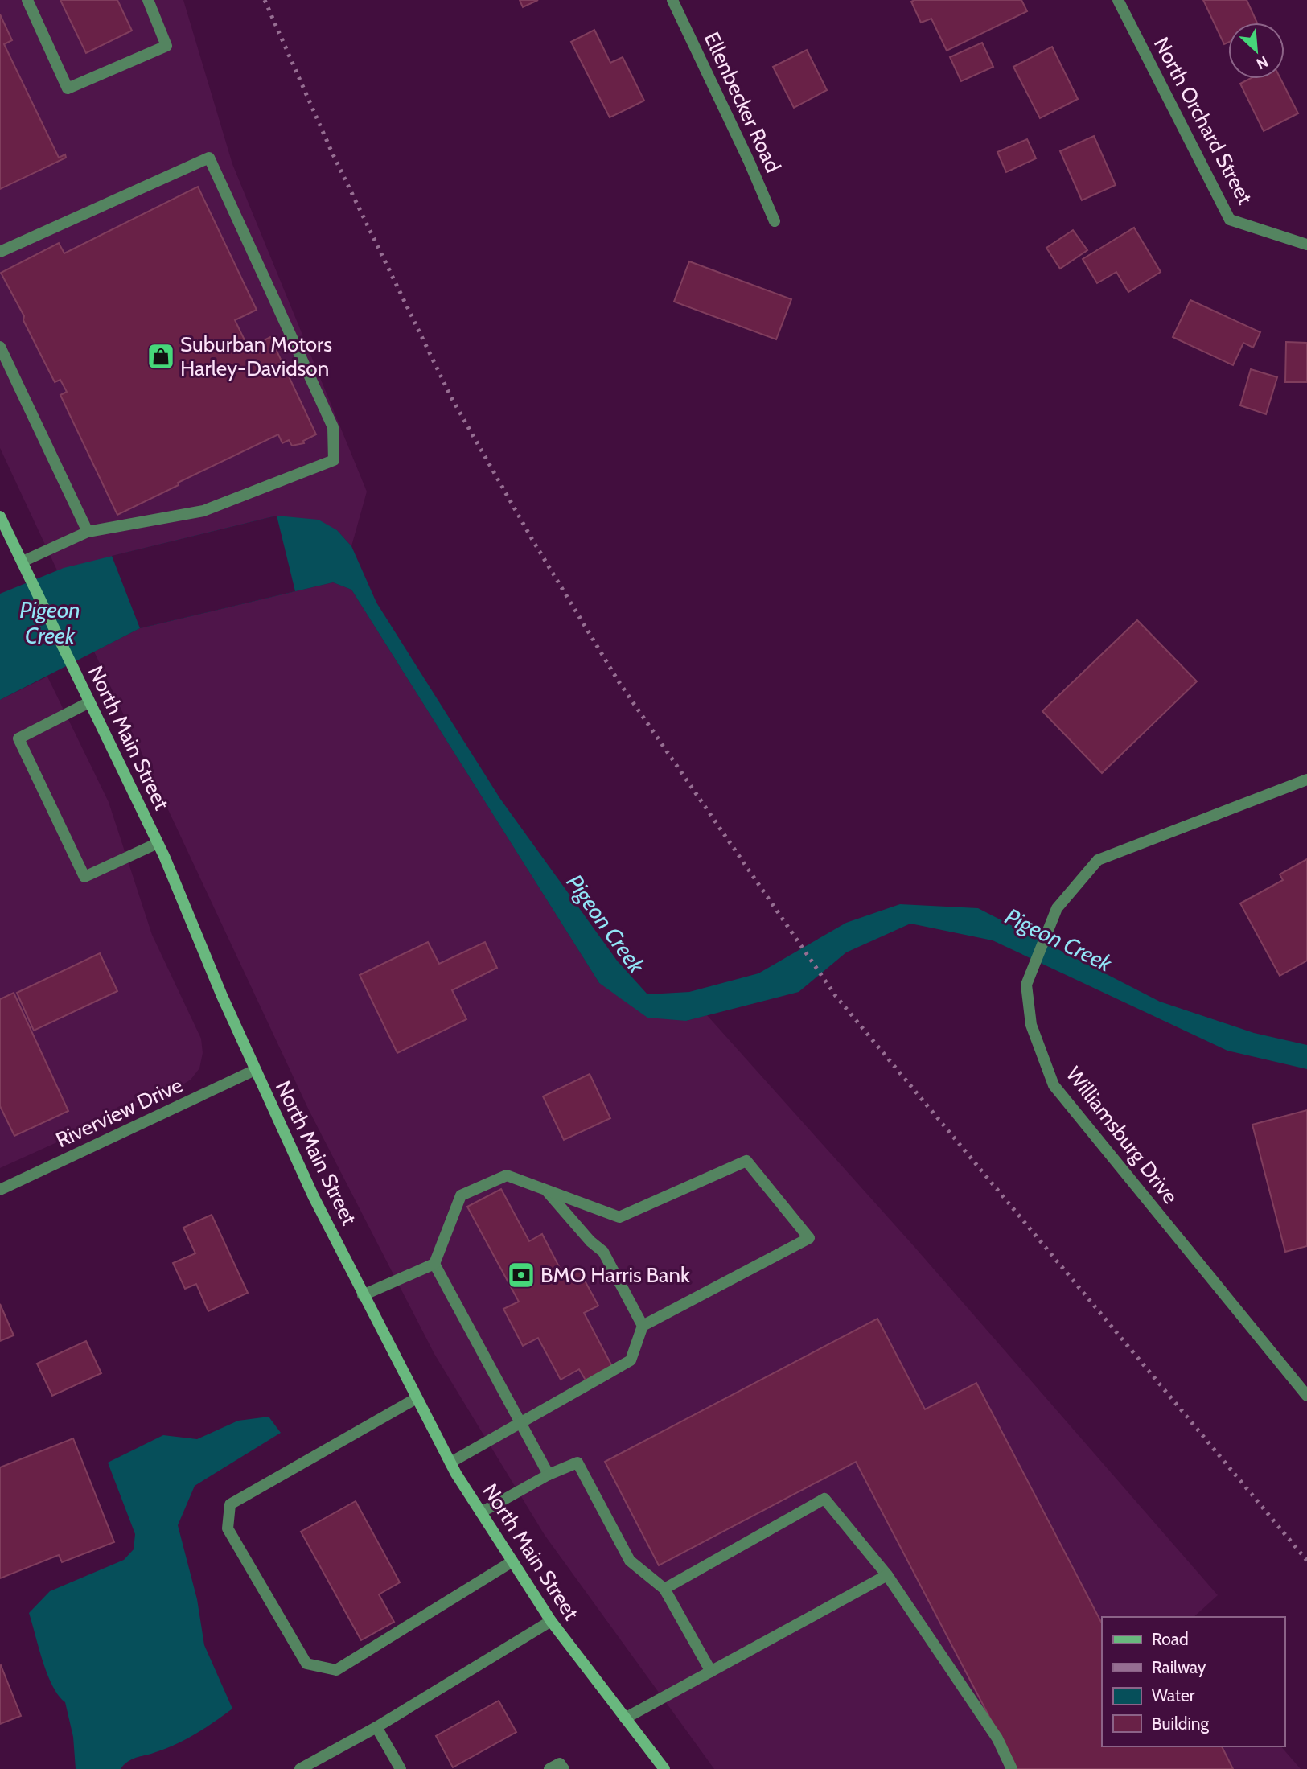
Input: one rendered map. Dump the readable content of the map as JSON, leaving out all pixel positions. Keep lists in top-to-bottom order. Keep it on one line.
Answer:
{"streets":{"main road":["North Main Street"],"street":["Ellenbecker Road","North Orchard Street","Riverview Drive","Williamsburg Drive"]},"crossings":[["North Main Street","Riverview Drive"]],"water":["Pigeon Creek"],"places":{"shop":["Suburban Motors Harley-Davidson"],"bank":["BMO Harris Bank"]},"legend":["Road","Railway","Water","Building"],"north":"bottom right"}
